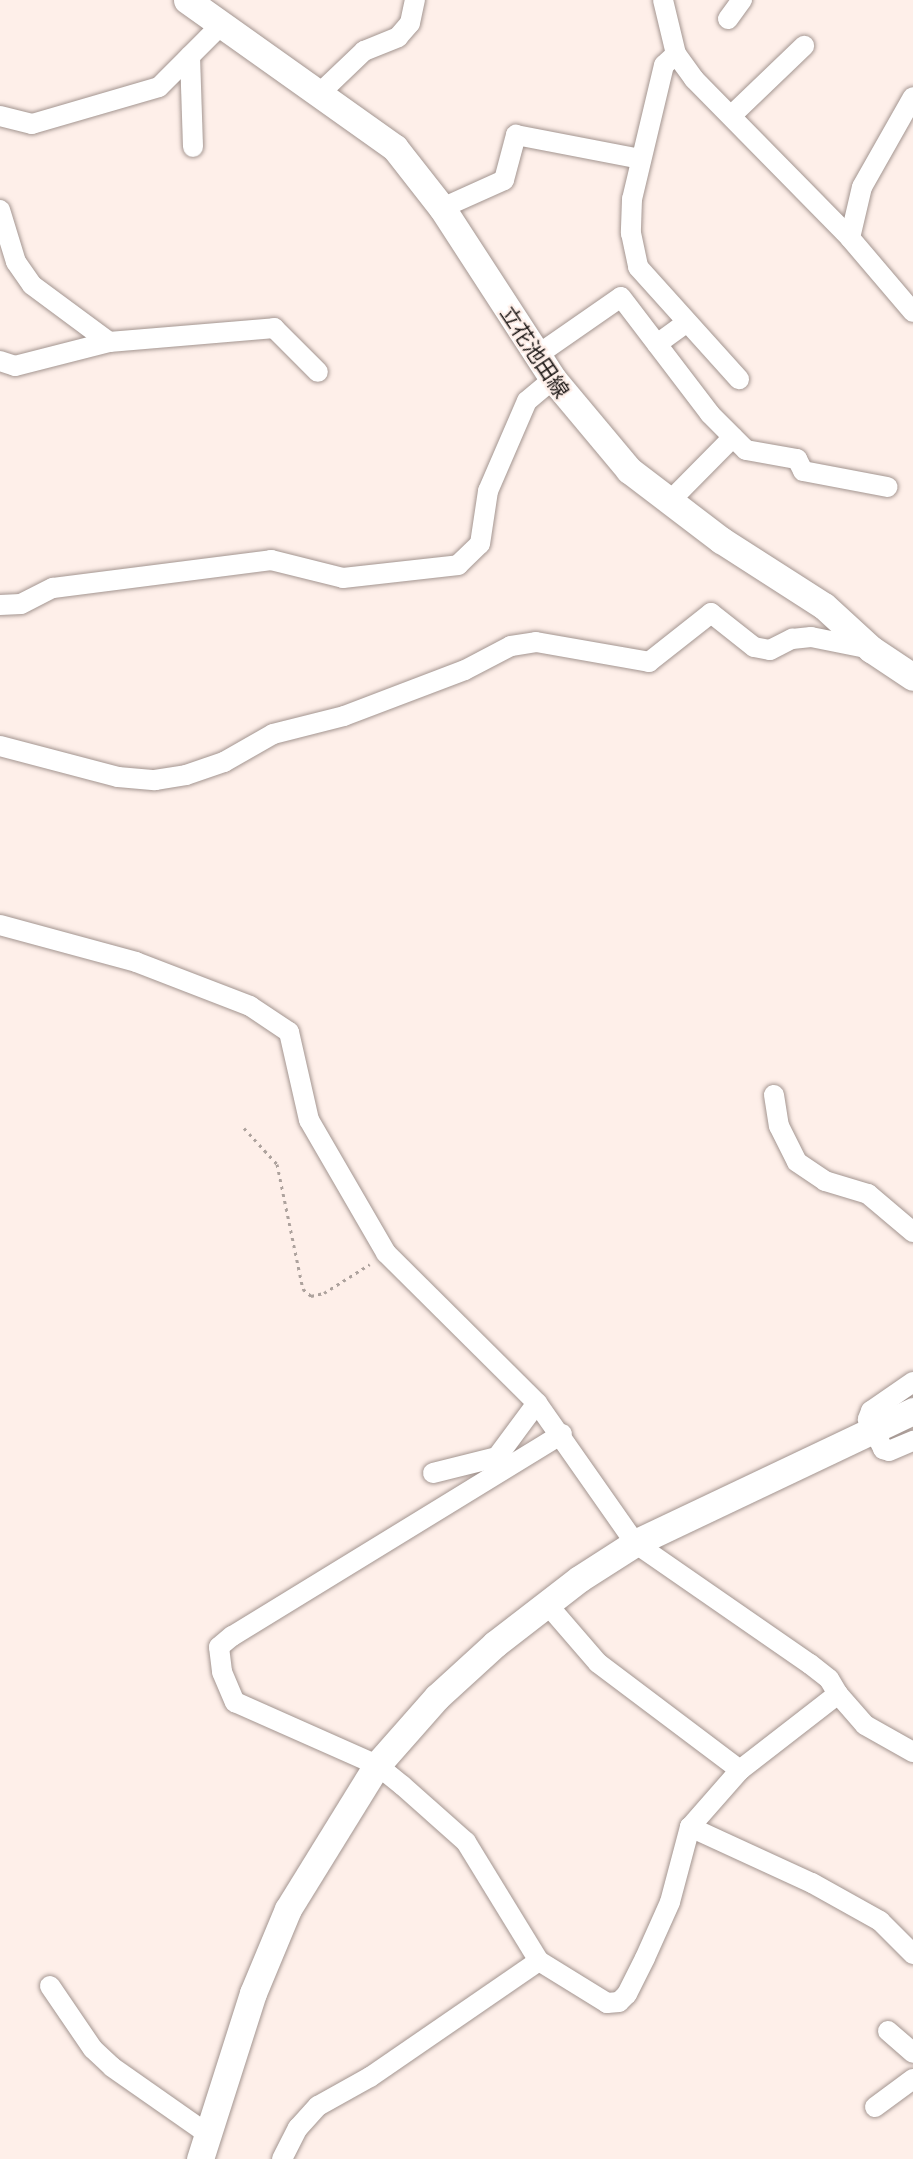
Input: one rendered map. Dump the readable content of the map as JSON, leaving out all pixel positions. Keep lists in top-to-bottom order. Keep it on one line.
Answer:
{"streets":{"street":["立花池田線"]}}
